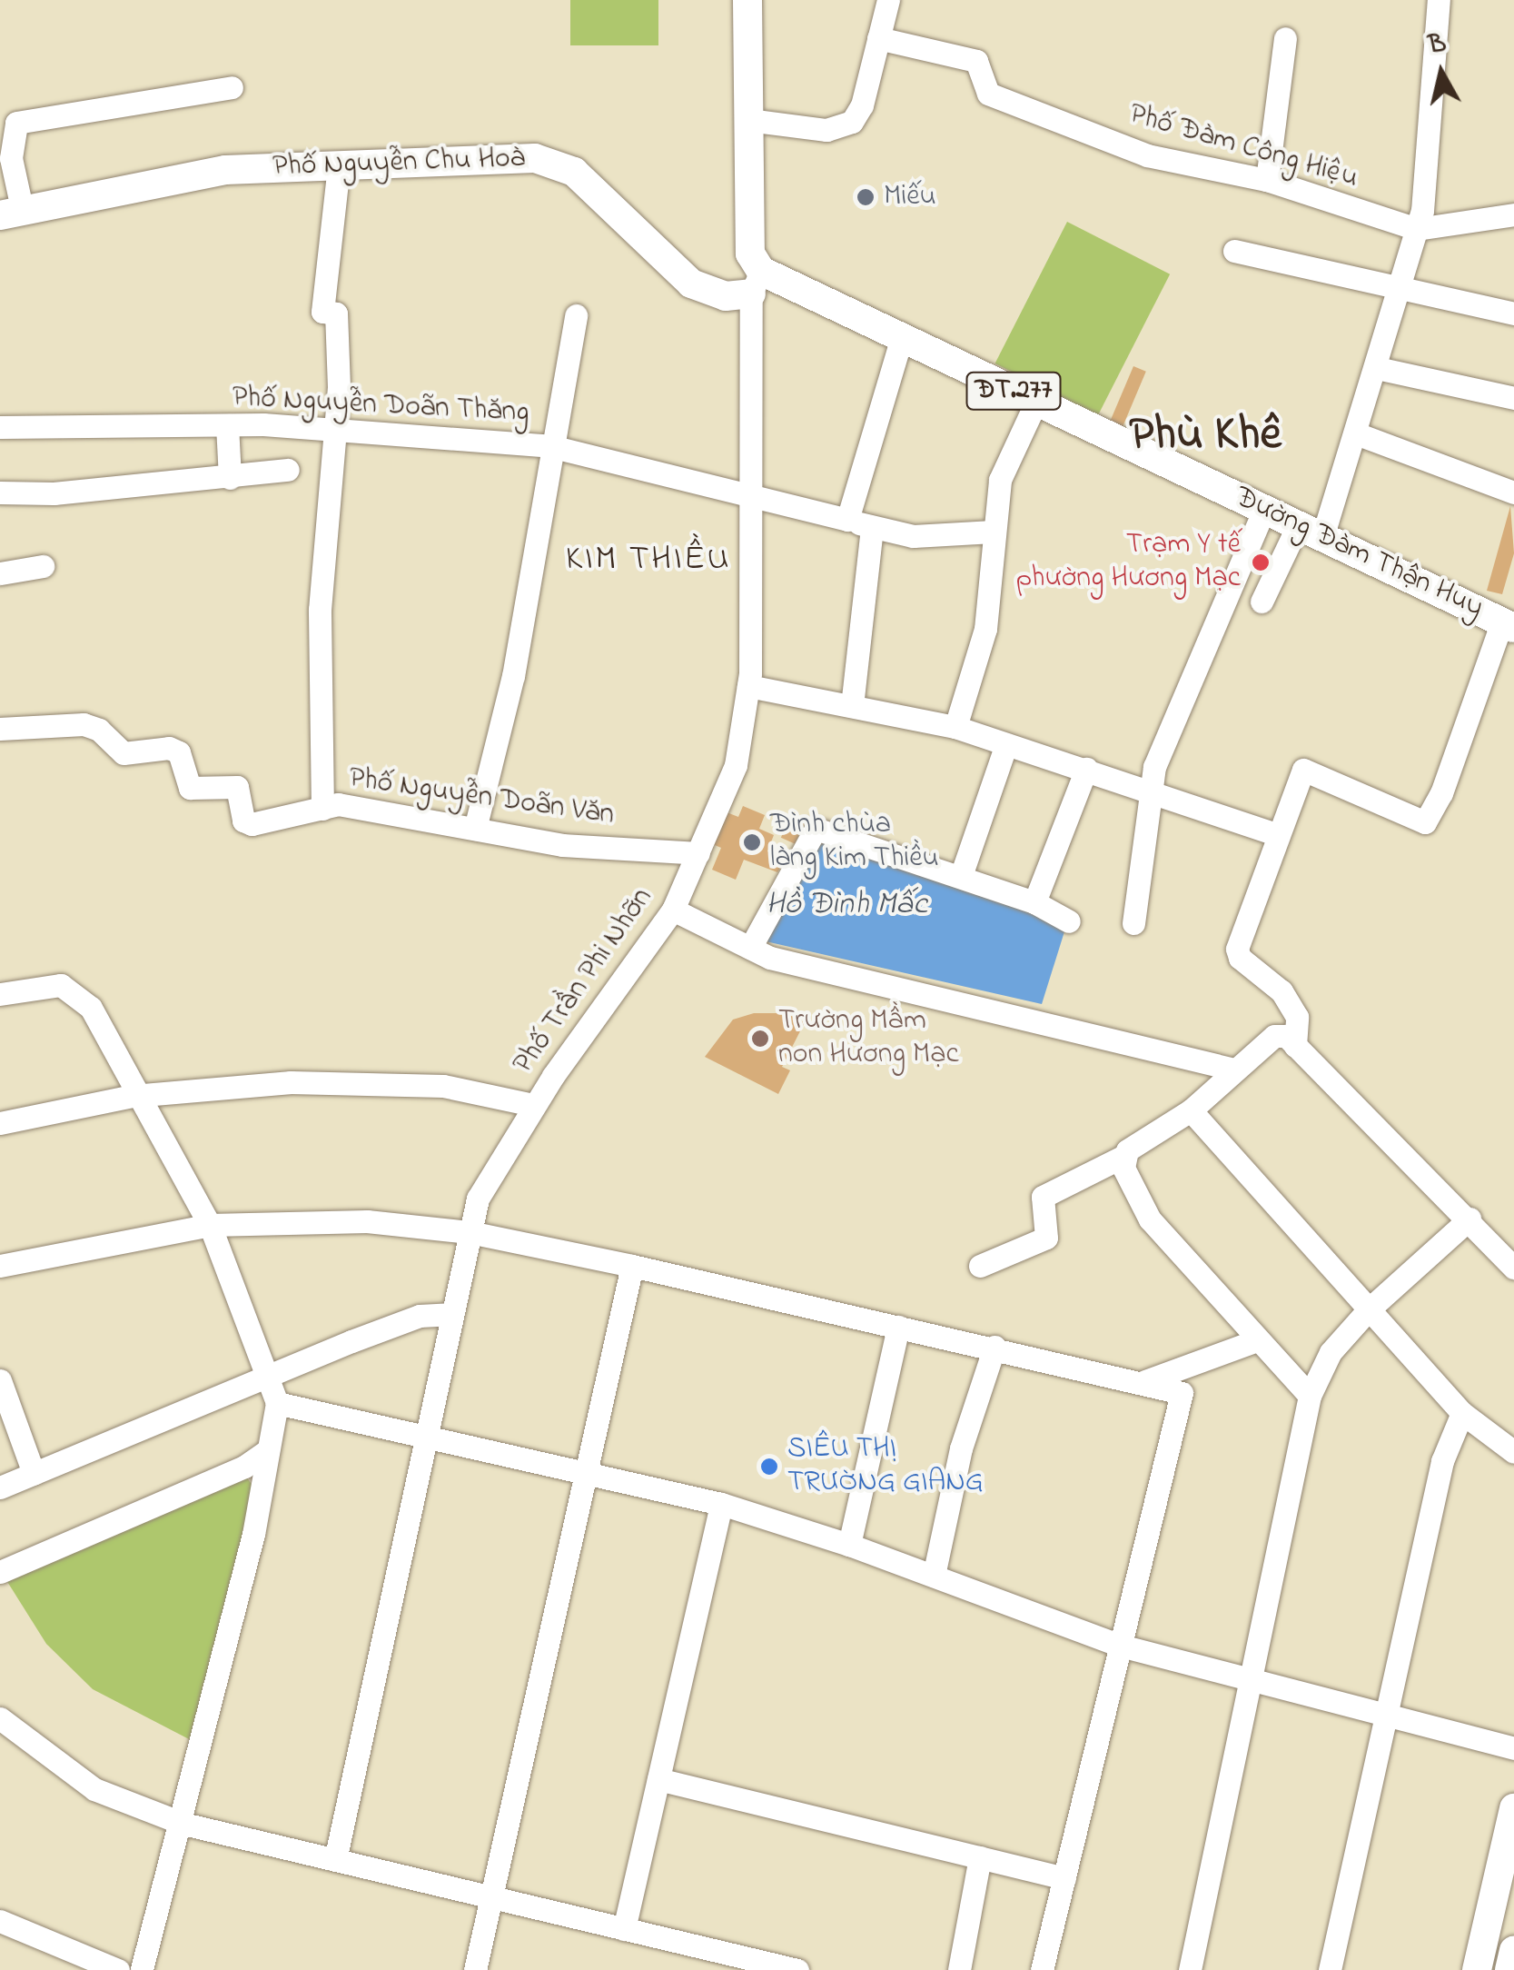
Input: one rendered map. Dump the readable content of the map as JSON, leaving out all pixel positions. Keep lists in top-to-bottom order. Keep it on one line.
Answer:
{"streets":{"main road":["Phố Nguyễn Chu Hoà","ĐT.277","Đường Đàm Thận Huy"],"street":["Phố Đàm Công Hiệu","Phố Nguyễn Doãn Thăng","Phố Nguyễn Doãn Văn","Phố Trần Phi Nhỡn"]},"crossings":[["Phố Nguyễn Chu Hoà","Đường Đàm Thận Huy"],["Phố Nguyễn Chu Hoà","Phố Trần Phi Nhỡn"],["Phố Nguyễn Doãn Thăng","Phố Trần Phi Nhỡn"],["Đường Đàm Thận Huy","Phố Trần Phi Nhỡn"],["Phố Nguyễn Doãn Văn","Phố Trần Phi Nhỡn"]],"districts":["Phù Khê","KIM THIỀU"],"water":["Hồ Đình Mấc"],"places":["Miếu","Trạm Y tế phường Hương Mạc","Đình chùa làng Kim Thiều","Trường Mầm non Hương Mạc","SIÊU THỊ TRƯỜNG GIANG"],"north":"top"}
